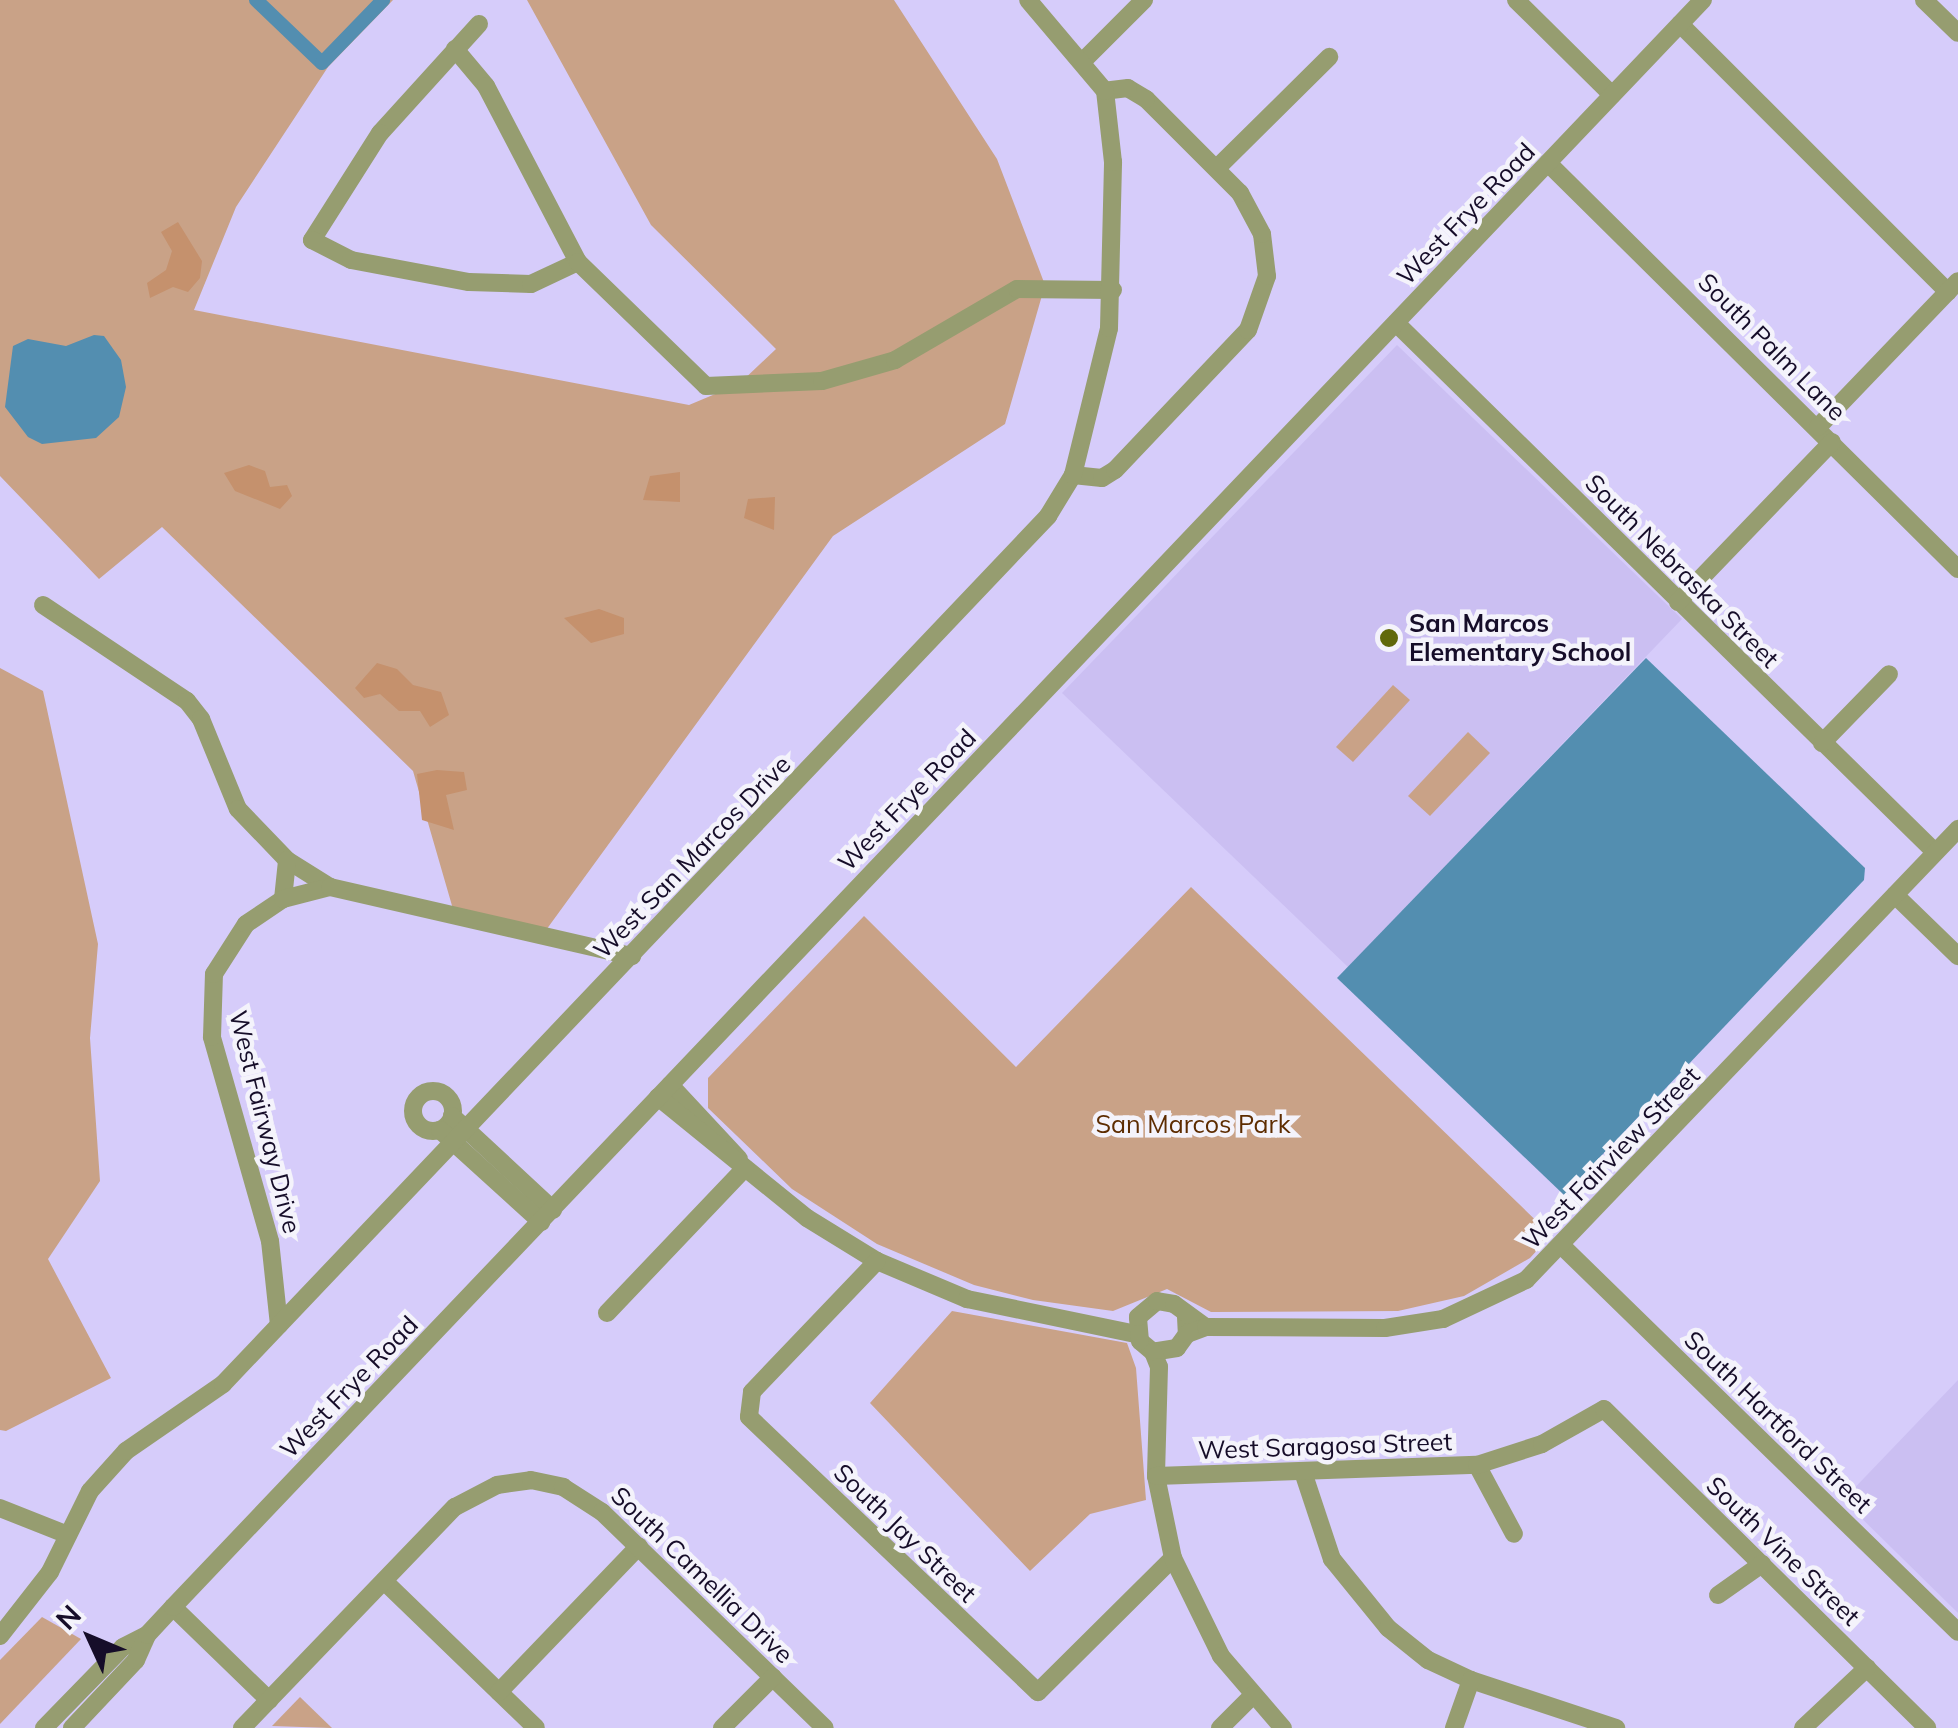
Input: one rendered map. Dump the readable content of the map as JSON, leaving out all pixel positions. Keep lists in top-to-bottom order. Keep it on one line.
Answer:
{"streets":{"street":["West Frye Road","South Palm Lane","South Nebraska Street","West San Marcos Drive","West Fairway Drive","West Fairview Street","South Hartford Street","West Saragosa Street","South Jay Street","South Vine Street","South Camellia Drive"]},"crossings":[["West Frye Road","South Palm Lane"],["West Frye Road","South Nebraska Street"],["South Nebraska Street","West Fairview Street"],["West San Marcos Drive","West Fairway Drive"],["West Fairview Street","South Hartford Street"],["West Saragosa Street","South Vine Street"]],"parks":["San Marcos Park"],"places":["San Marcos Elementary School"],"north":"top left"}
